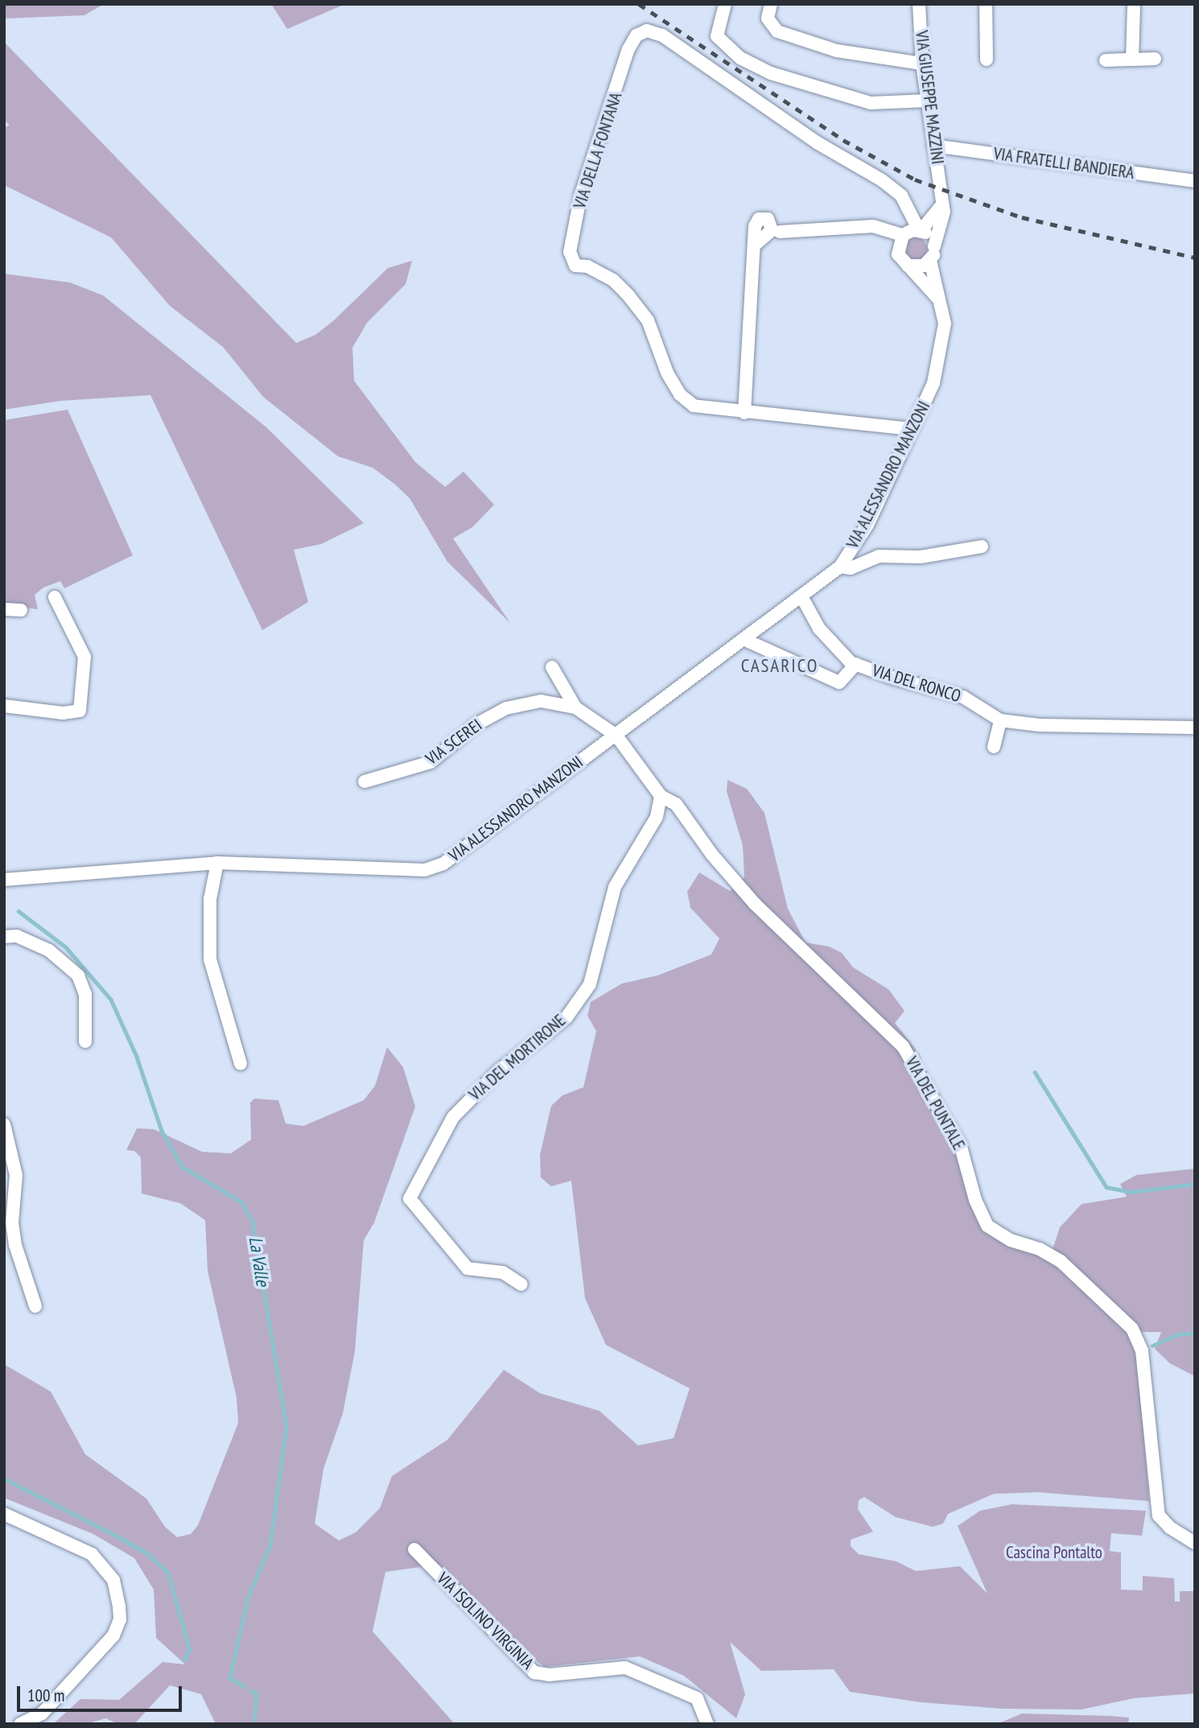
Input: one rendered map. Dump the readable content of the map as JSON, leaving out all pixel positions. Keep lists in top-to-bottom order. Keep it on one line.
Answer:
{"streets":{"street":["VIA GIUSEPPE MAZZINI","VIA DELLA FONTANA","VIA FRATELLI BANDIERA","VIA ALESSANDRO MANZONI","VIA DEL RONCO","VIA SCEREI","VIA DEL MORTIRONE","VIA DEL PUNTALE","VIA ISOLINO VIRGINIA"]},"crossings":[["VIA GIUSEPPE MAZZINI","VIA FRATELLI BANDIERA"],["VIA GIUSEPPE MAZZINI","VIA ALESSANDRO MANZONI"],["VIA DELLA FONTANA","VIA ALESSANDRO MANZONI"],["VIA ALESSANDRO MANZONI","VIA DEL RONCO"],["VIA ALESSANDRO MANZONI","VIA SCEREI"],["VIA DEL MORTIRONE","VIA DEL PUNTALE"]],"districts":["CASARICO"],"water":["La Valle"],"parks":["Cascina Pontalto"],"scale_bar":"100 m"}
